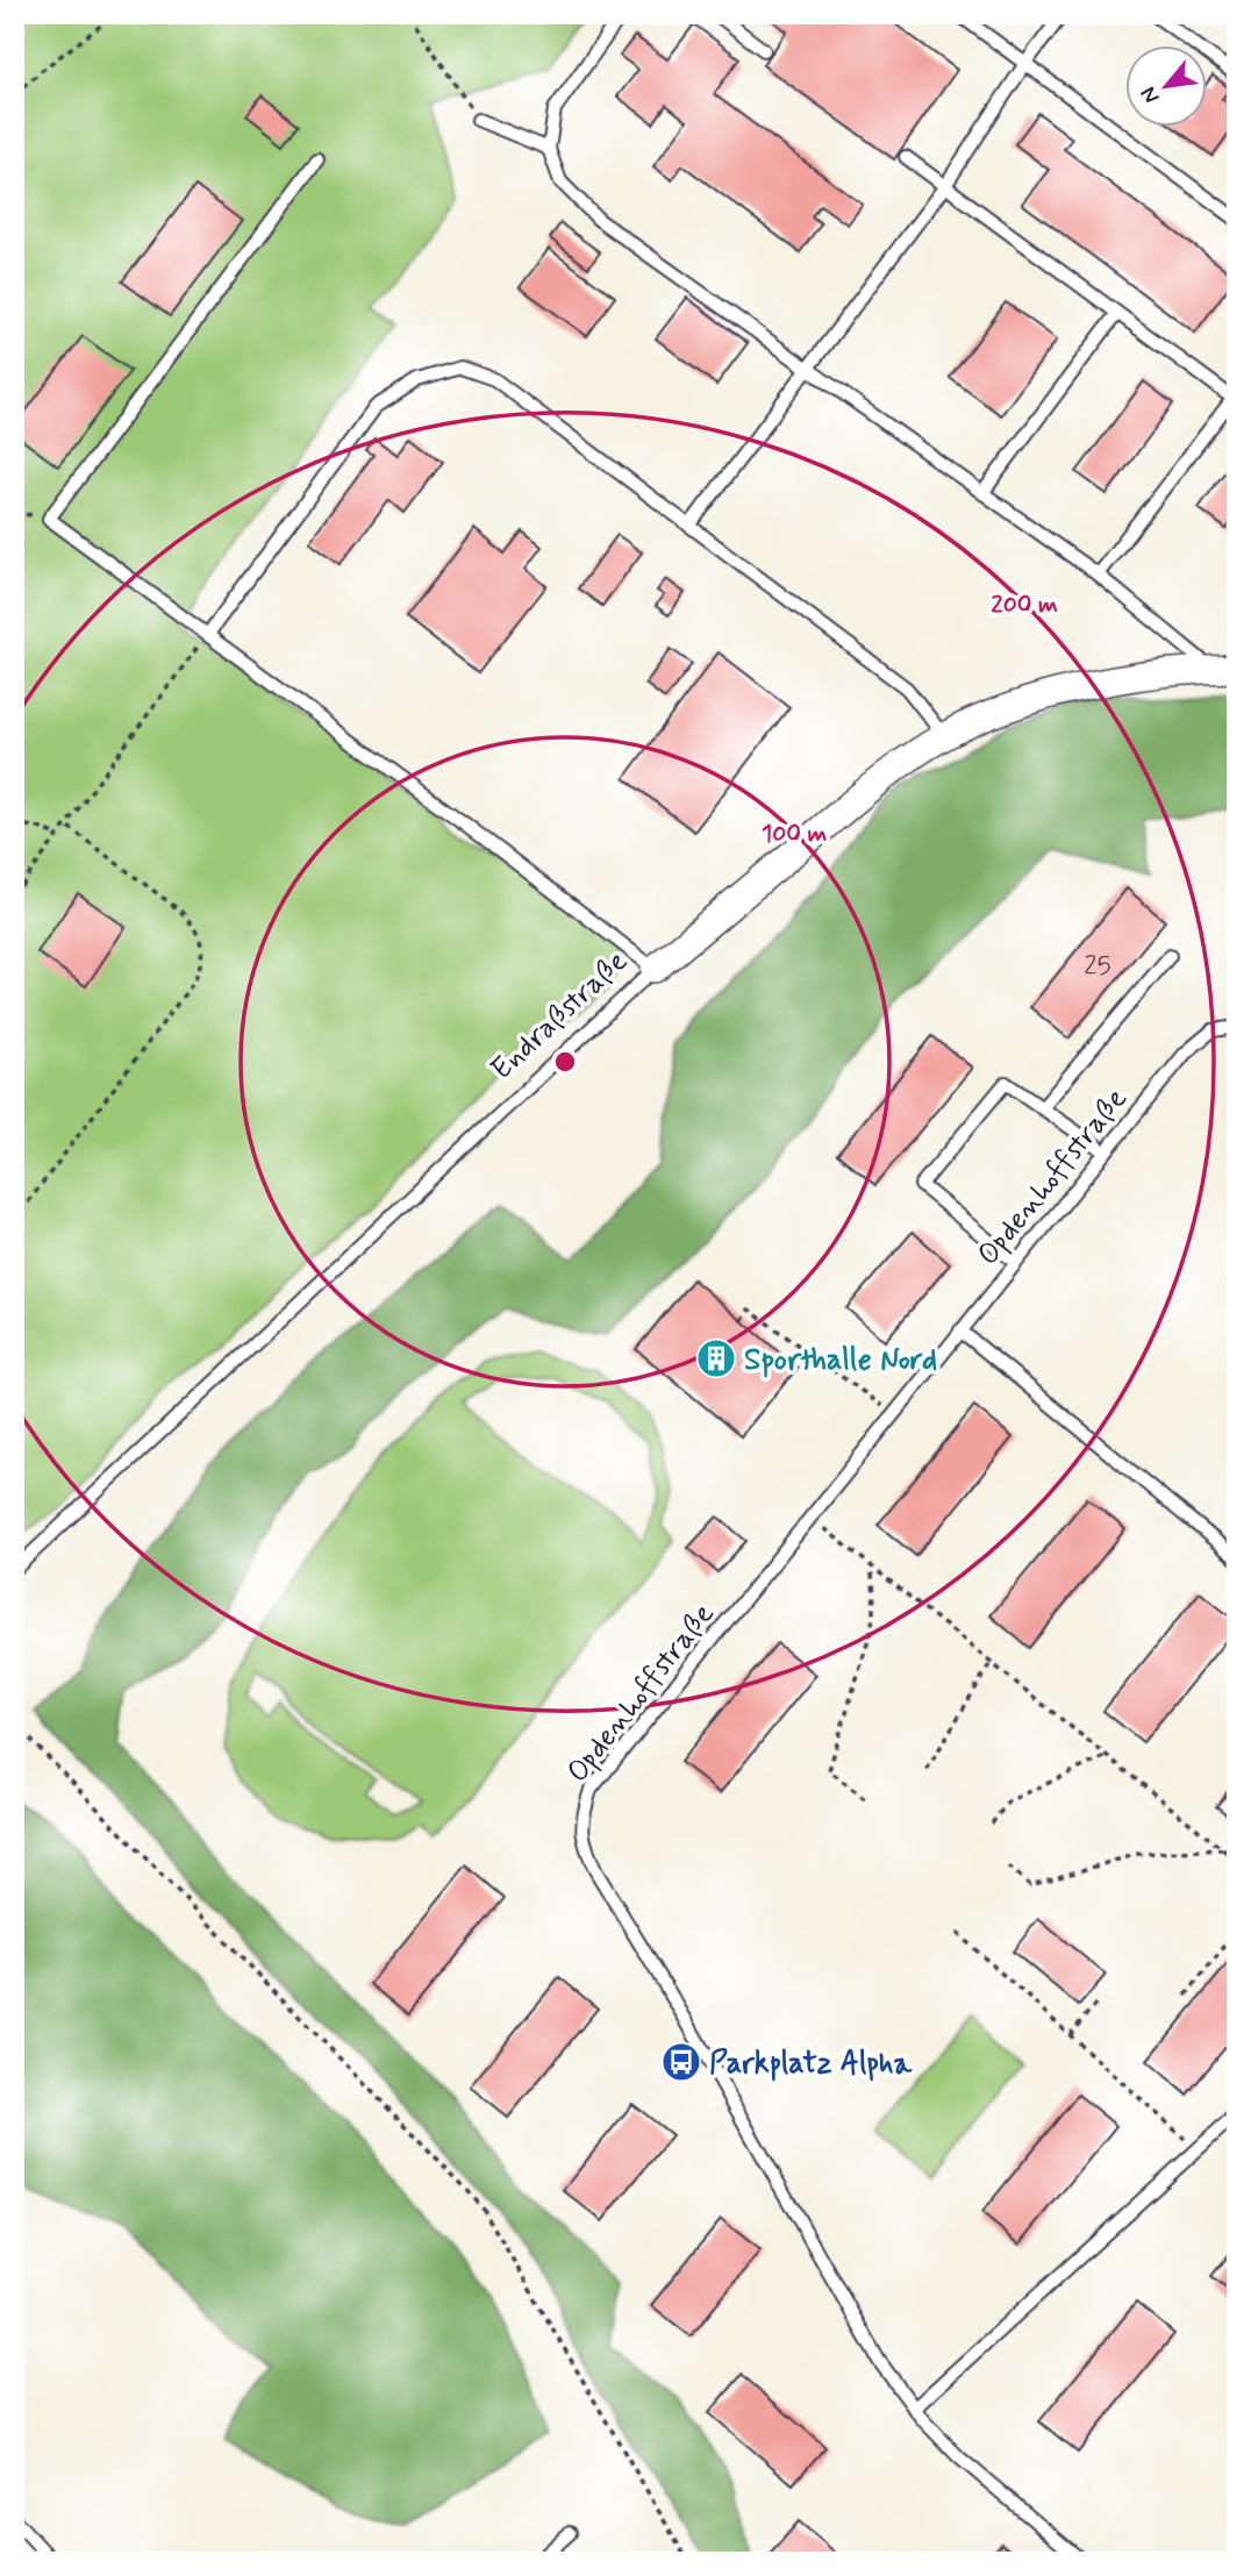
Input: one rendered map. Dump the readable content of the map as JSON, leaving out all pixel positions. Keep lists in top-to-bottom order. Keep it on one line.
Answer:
{"streets":{"street":["Endraßstraße"],"lane":["Opdenhoffstraße"]},"places":{"building":["Sporthalle Nord"],"bus stop":["Parkplatz Alpha"]},"house_numbers":["25"],"north":"bottom left","rings":["200 m","100 m"]}
